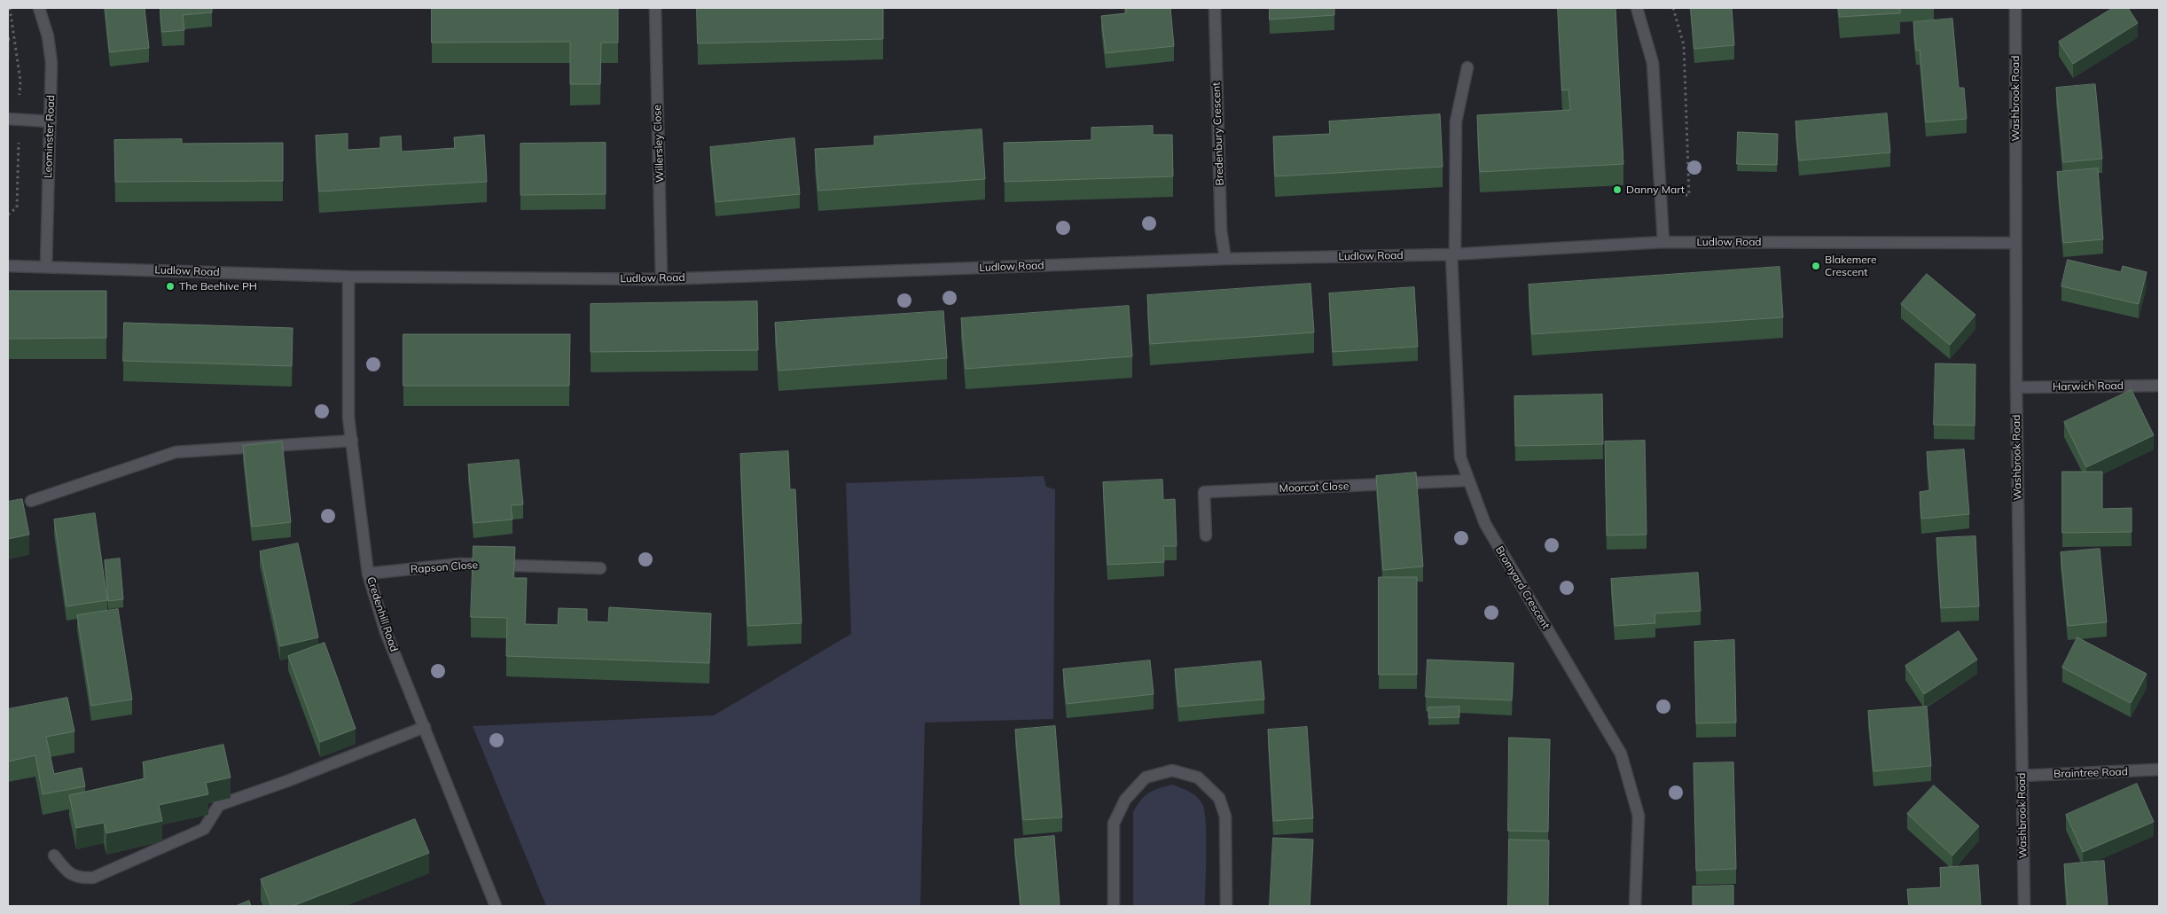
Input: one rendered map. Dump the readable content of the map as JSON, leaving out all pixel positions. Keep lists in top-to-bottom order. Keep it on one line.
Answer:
{"streets":{"street":["Washbrook Road","Bredenbury Crescent","Leominster Road","Willersley Close","Ludlow Road","Harwich Road","Moorcot Close","Rapson Close","Bromyard Crescent","Credenhill Road","Braintree Road"]},"crossings":[["Washbrook Road","Ludlow Road"],["Washbrook Road","Harwich Road"],["Washbrook Road","Braintree Road"],["Bredenbury Crescent","Ludlow Road"],["Leominster Road","Ludlow Road"],["Willersley Close","Ludlow Road"],["Ludlow Road","Bromyard Crescent"],["Ludlow Road","Credenhill Road"],["Moorcot Close","Bromyard Crescent"],["Rapson Close","Credenhill Road"]],"places":["Danny Mart","Blakemere Crescent","The Beehive PH"]}
